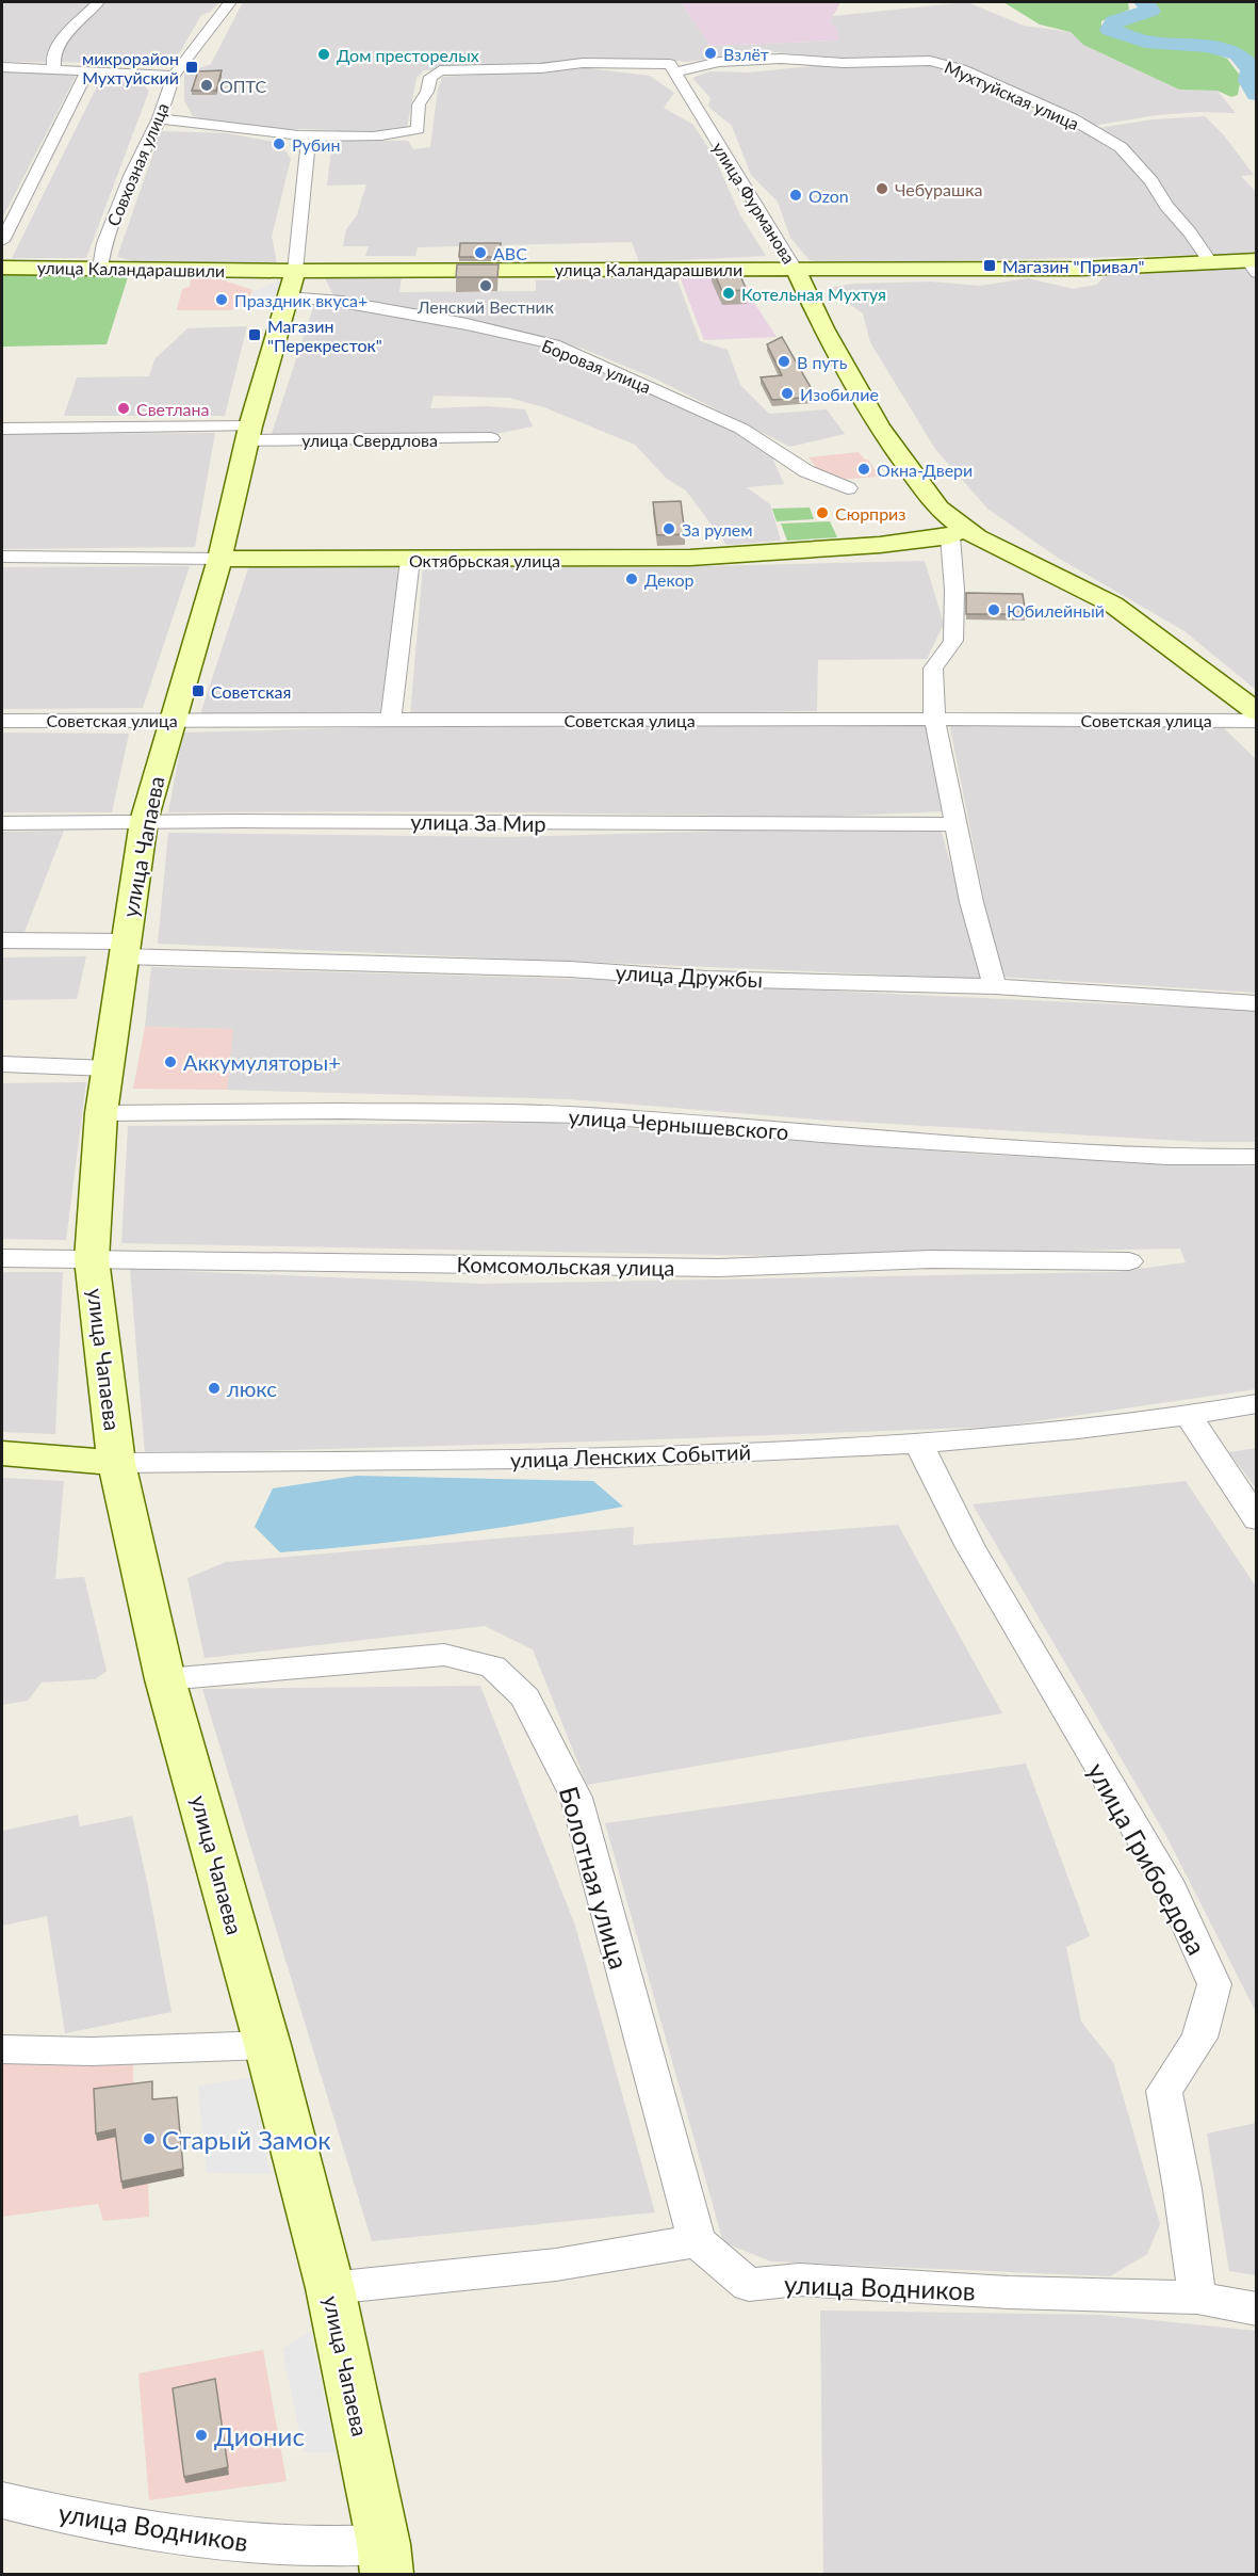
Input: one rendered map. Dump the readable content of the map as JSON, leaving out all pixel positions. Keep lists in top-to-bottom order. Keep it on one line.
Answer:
{"streets":{"main road":["улица Фурманова","улица Каландарашвили","Октябрьская улица","улица Чапаева","улица Ленских Событий"],"street":["Мухтуйская улица","Совхозная улица","Боровая улица","улица Свердлова","Советская улица","улица За Мир","улица Дружбы","улица Чернышевского","Комсомольская улица","улица Грибоедова","Болотная улица","улица Водников"]},"crossings":[["Мухтуйская улица","улица Фурманова"],["Мухтуйская улица","улица Каландарашвили"],["Мухтуйская улица","улица Чапаева"],["Совхозная улица","улица Каландарашвили"],["улица Фурманова","улица Каландарашвили"],["улица Фурманова","Октябрьская улица"],["улица Каландарашвили","Боровая улица"],["улица Каландарашвили","улица Чапаева"],["Боровая улица","улица Чапаева"],["улица Свердлова","улица Чапаева"],["Октябрьская улица","улица Чапаева"],["Советская улица","улица Чапаева"],["улица За Мир","улица Чапаева"],["улица Чапаева","улица Дружбы"],["улица Чапаева","улица Чернышевского"],["улица Чапаева","Комсомольская улица"],["улица Чапаева","улица Ленских Событий"],["улица Чапаева","Болотная улица"],["улица Чапаева","улица Водников"],["улица Ленских Событий","улица Грибоедова"],["улица Грибоедова","улица Водников"],["Болотная улица","улица Водников"]],"places":{"other":["Взлёт","Дом престорелых","ОПТС","Рубин","Чебурашка","Ozon","ABC","Ленский Вестник","Котельная Мухтуя","Праздник вкуса+","В путь","Изобилие","Светлана","Окна-Двери","Сюрприз","За рулем","Декор","Юбилейный","Аккумуляторы+","люкс","Старый Замок","Дионис"],"transit":["микрорайон Мухтуйский","Магазин \"Привал\"","Магазин \"Перекресток\"","Советская"]}}
